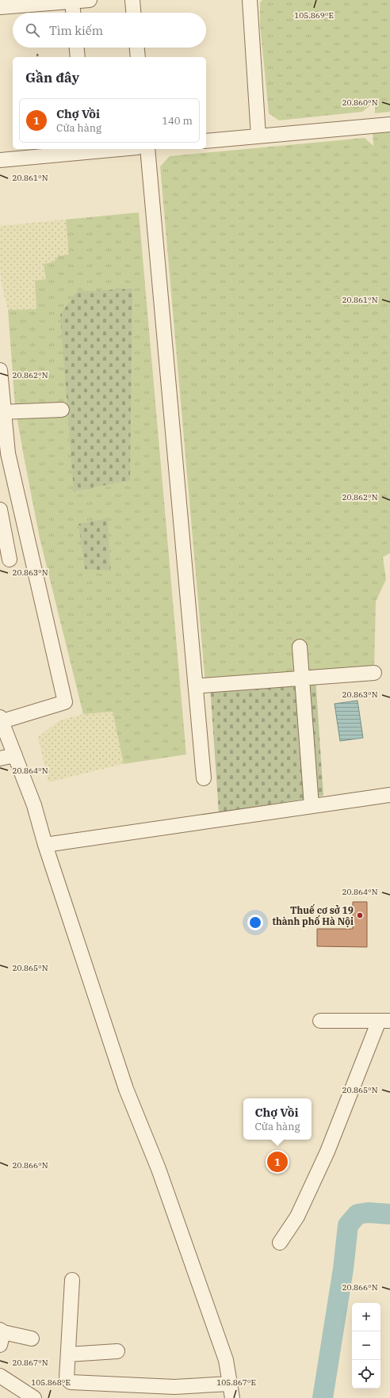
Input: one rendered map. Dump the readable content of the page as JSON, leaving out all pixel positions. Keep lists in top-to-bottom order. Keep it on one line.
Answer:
{"places":["Thuế cơ sở 19 thành phố Hà Nội"],"page":{"search":"Tìm kiếm","heading":"Gần đây","list":[{"mark":"1","name":"Chợ Vồi","note":"Cửa hàng","value":"140 m"}],"popup":["Chợ Vồi","Cửa hàng"],"pins":"1","map_buttons":["+","−"]},"coordinates":["105.869°E","20.860°N","20.861°N","20.862°N","20.863°N","20.864°N","20.865°N","20.866°N","20.867°N","105.868°E","105.867°E"]}
